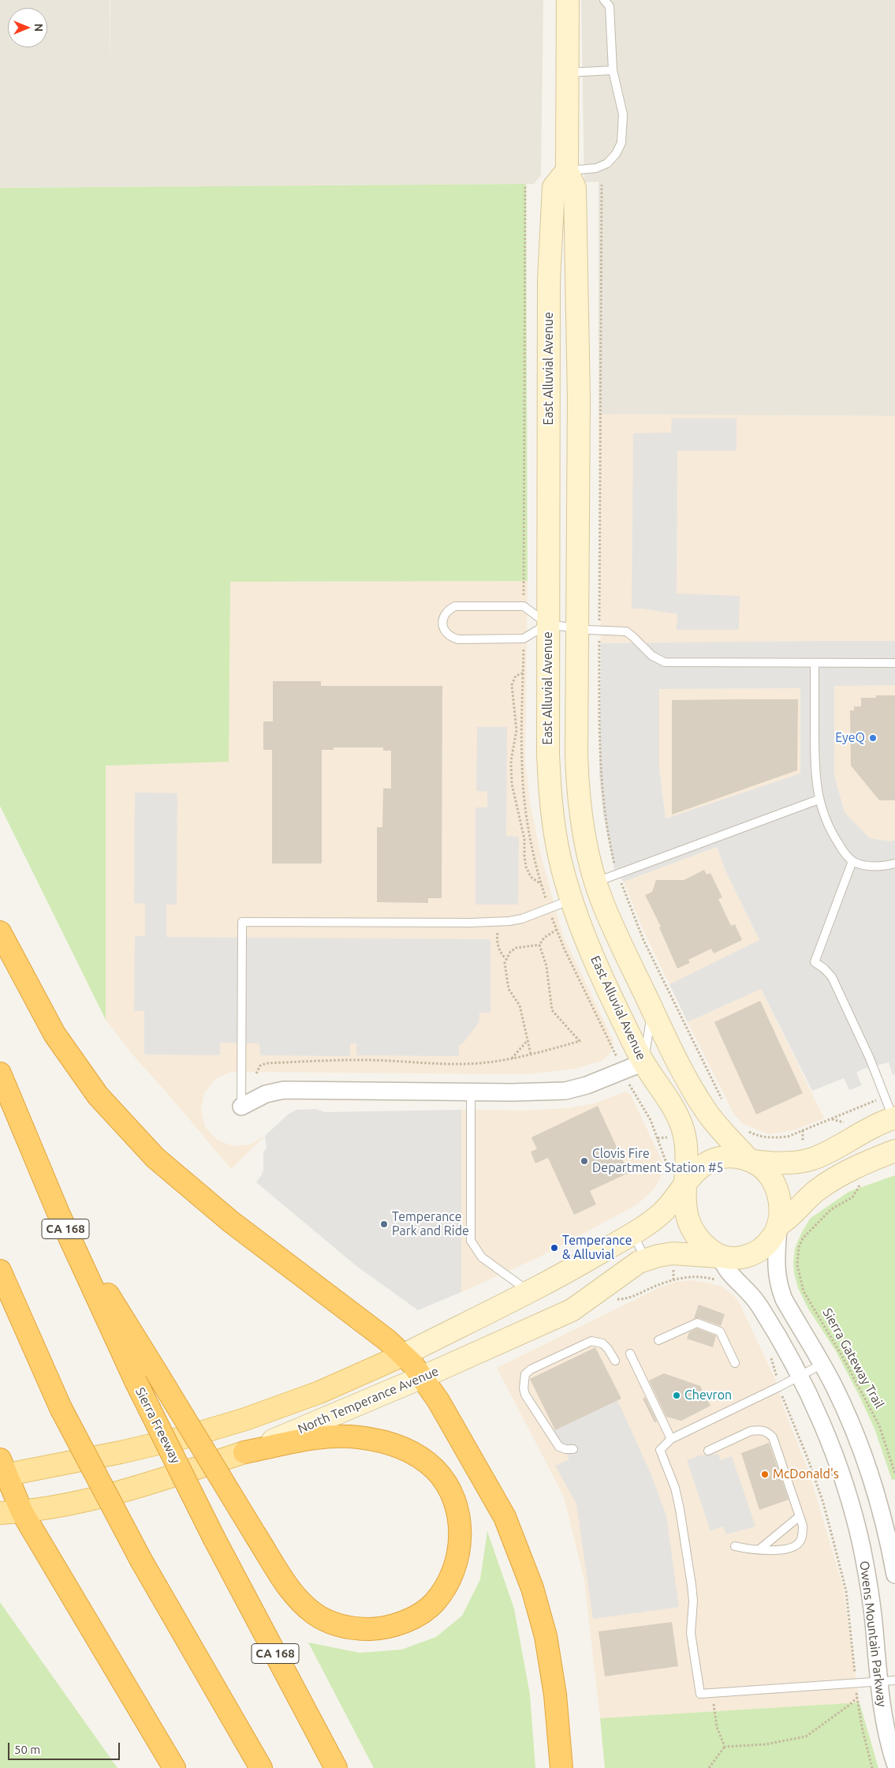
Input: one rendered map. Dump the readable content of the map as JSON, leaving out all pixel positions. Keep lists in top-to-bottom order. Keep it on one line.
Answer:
{"streets":{"highway":["CA 168","Sierra Freeway"],"main road":["North Temperance Avenue"],"street":["East Alluvial Avenue","Owens Mountain Parkway"],"path":["Sierra Gateway Trail"]},"crossings":[["East Alluvial Avenue","North Temperance Avenue"],["East Alluvial Avenue","Owens Mountain Parkway"],["North Temperance Avenue","Owens Mountain Parkway"]],"places":["EyeQ","Clovis Fire Department Station #5","Temperance Park and Ride","Temperance & Alluvial","Chevron","McDonald's"],"scale_bar":"50 m","north":"right"}
